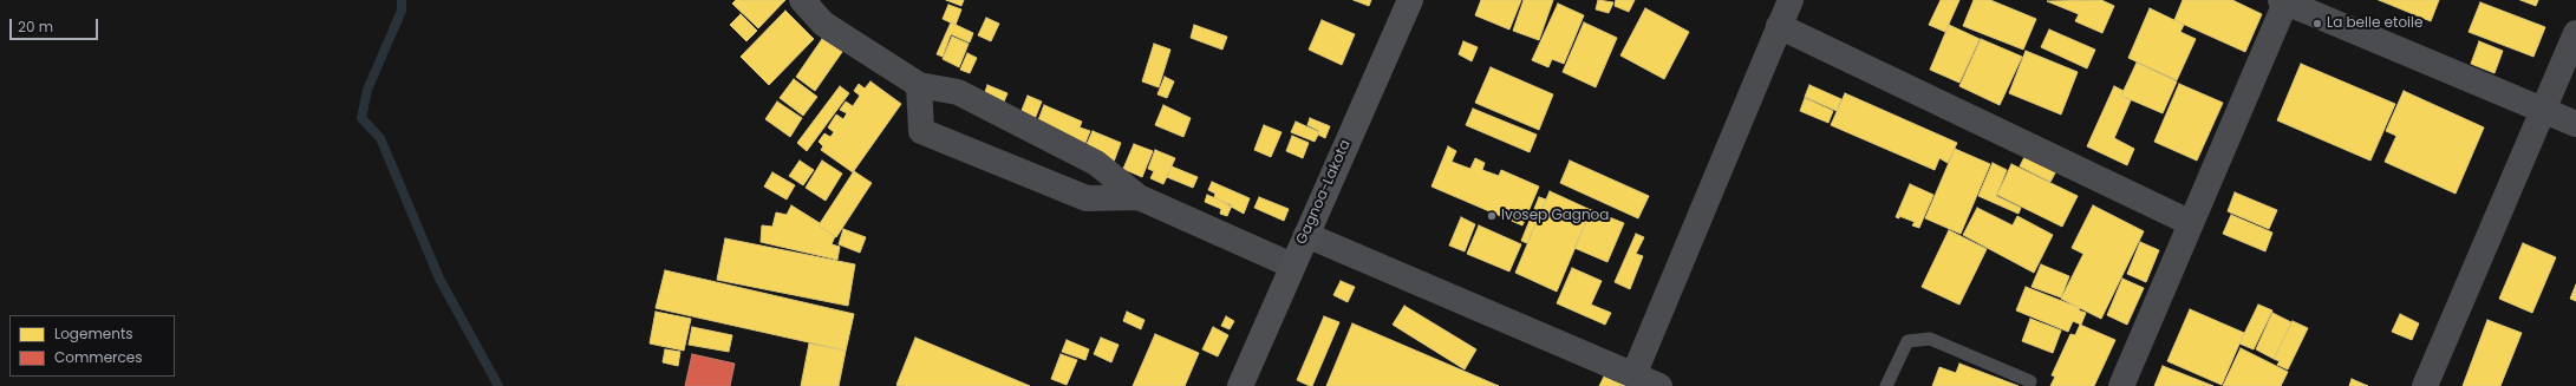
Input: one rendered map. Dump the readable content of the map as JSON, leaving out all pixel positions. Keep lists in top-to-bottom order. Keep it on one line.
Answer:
{"streets":{"main road":["Gagnoa-Lakota"]},"places":["La belle etoile","Ivosep Gagnoa"],"legend":["Logements","Commerces"],"scale_bar":"20 m"}
